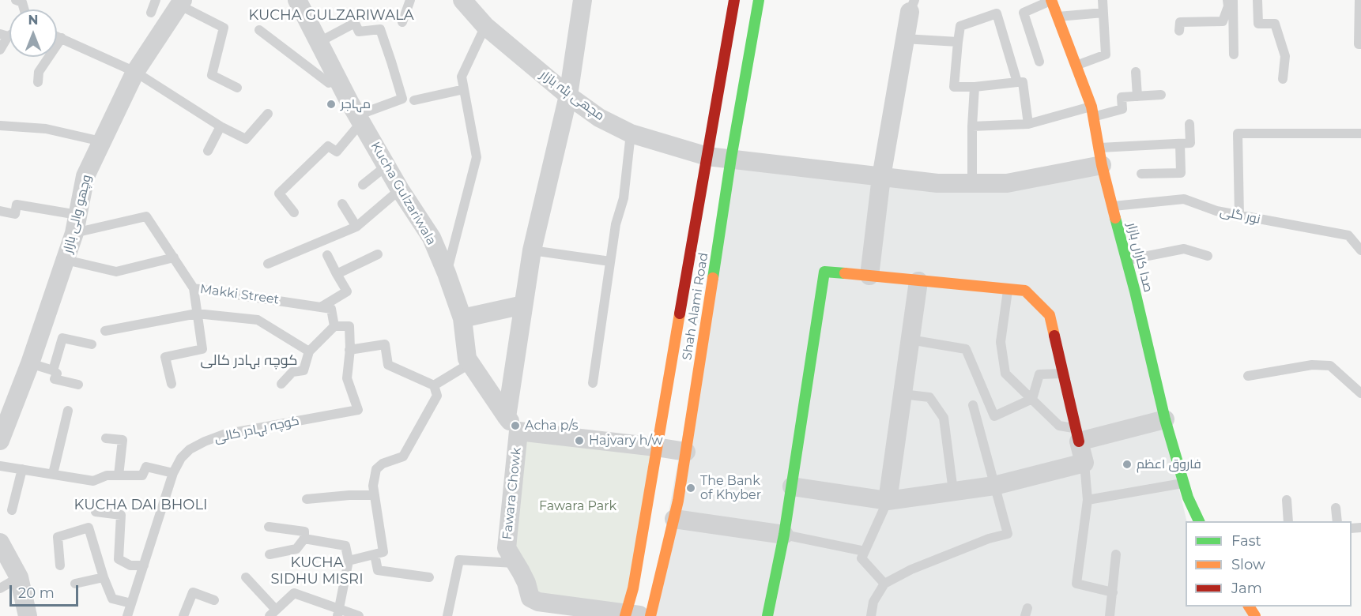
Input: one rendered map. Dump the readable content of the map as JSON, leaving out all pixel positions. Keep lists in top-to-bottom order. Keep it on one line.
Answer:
{"streets":{"street":["مچھی ہٹہ بازار","Kucha Gulzariwala","وچھو والی بازار","صدا کاراں بازار","Shah Alami Road","Fawara Chowk"],"lane":["نور گلی","Makki Street","کوچہ بہادر کالی"]},"crossings":[["مچھی ہٹہ بازار","صدا کاراں بازار"],["مچھی ہٹہ بازار","Shah Alami Road"],["Kucha Gulzariwala","Fawara Chowk"],["وچھو والی بازار","Makki Street"],["نور گلی","صدا کاراں بازار"],["Shah Alami Road","Fawara Chowk"]],"districts":["KUCHA GULZARIWALA","کوچہ بہادر کالی","KUCHA DAI BHOLI","KUCHA SIDHU MISRI"],"parks":["Fawara Park"],"places":["مہاجر","Acha p/s","Hajvary h/w","فاروق اعظم","The Bank of Khyber"],"legend":["Fast","Slow","Jam"],"scale_bar":"20 m","north":"top"}
